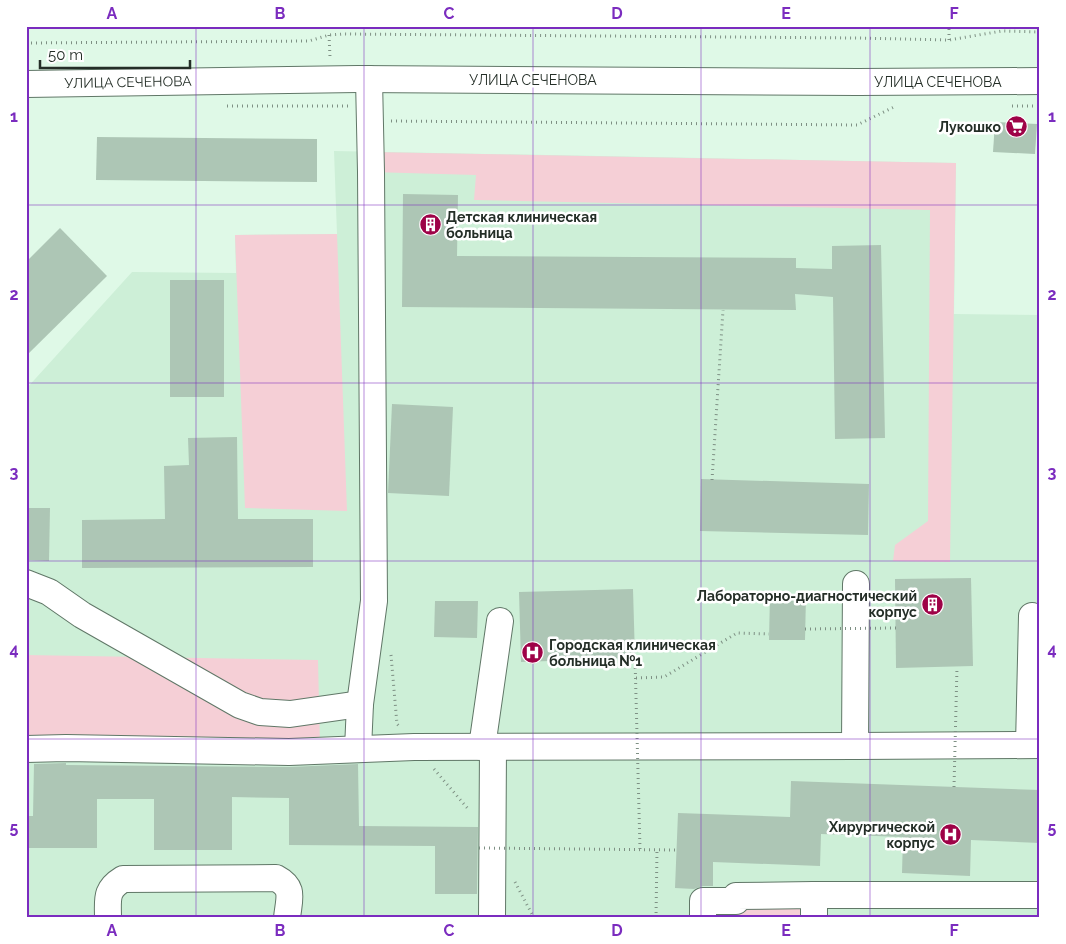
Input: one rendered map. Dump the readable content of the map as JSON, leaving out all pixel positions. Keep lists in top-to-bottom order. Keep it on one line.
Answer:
{"streets":{"street":["УЛИЦА СЕЧЕНОВА"]},"places":{"supermarket":["Лукошко"],"building":["Детская клиническая больница","Лабораторно-диагностический корпус"],"hospital":["Городская клиническая больница №1","Хирургической корпус"]},"scale_bar":"50 m","grid":{"columns":["A","B","C","D","E","F"],"rows":["1","2","3","4","5"]}}
